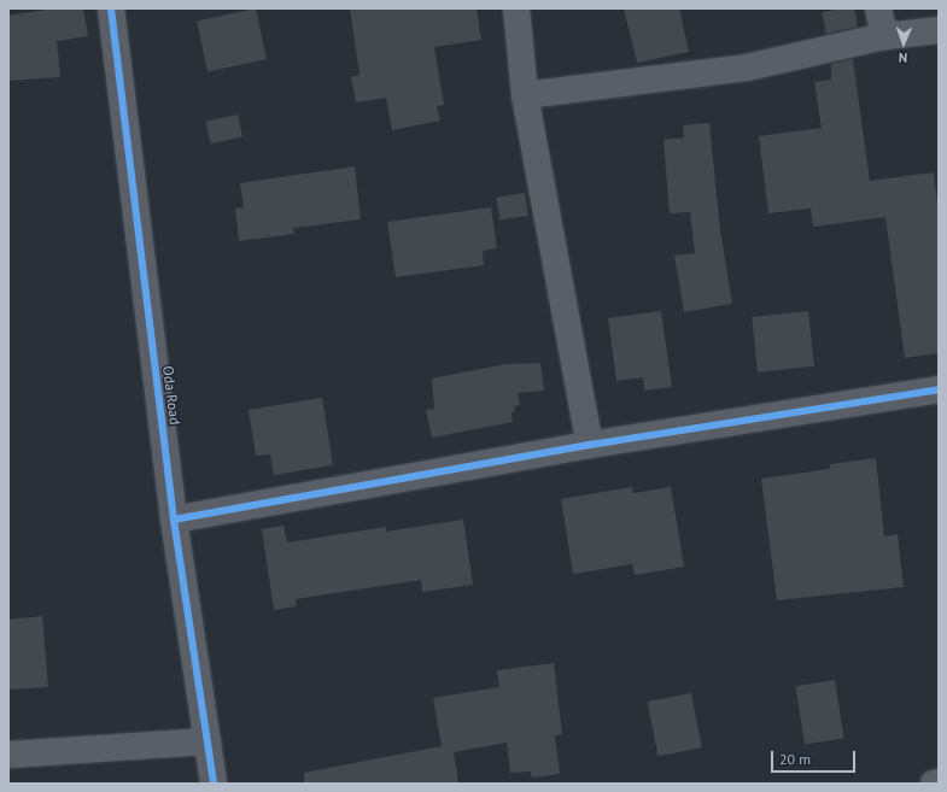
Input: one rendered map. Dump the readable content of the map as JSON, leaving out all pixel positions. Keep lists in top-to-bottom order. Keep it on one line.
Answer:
{"streets":{"street":["Oda Road"]},"scale_bar":"20 m","north":"bottom"}
